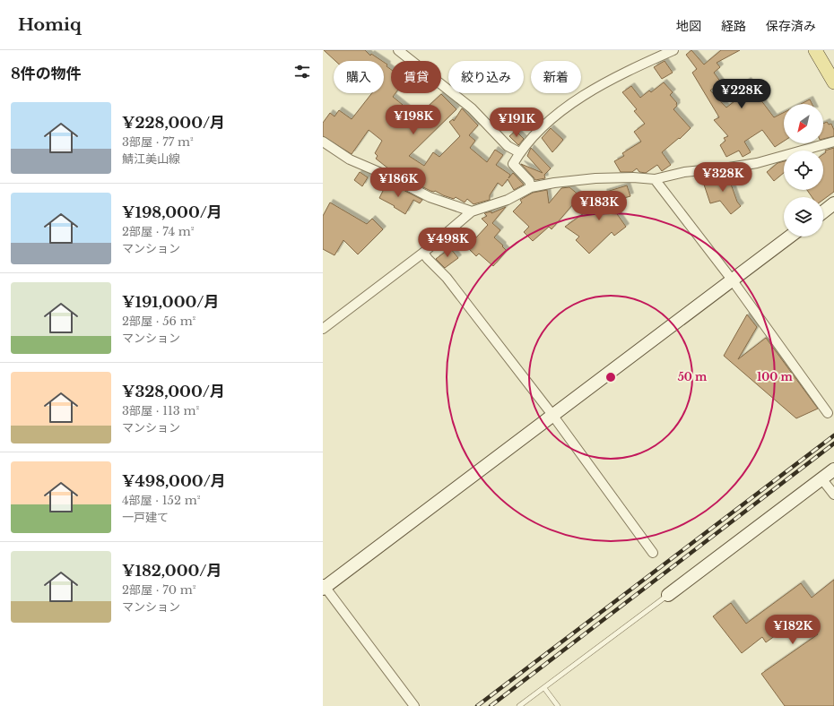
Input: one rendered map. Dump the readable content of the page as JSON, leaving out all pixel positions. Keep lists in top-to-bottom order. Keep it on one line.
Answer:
{"north":"bottom left","page":{"header":"Homiq","nav":["地図","経路","保存済み"],"heading":"8件の物件","chip":["購入","賃貸","絞り込み","新着"],"price":["¥228K","¥198K","¥191K","¥328K","¥186K","¥183K","¥498K","¥182K"],"list":[{"name":"¥228,000/月","note":"3部屋 · 77 m² · 鯖江美山線"},{"name":"¥198,000/月","note":"2部屋 · 74 m² · マンション"},{"name":"¥191,000/月","note":"2部屋 · 56 m² · マンション"},{"name":"¥328,000/月","note":"3部屋 · 113 m² · マンション"},{"name":"¥498,000/月","note":"4部屋 · 152 m² · 一戸建て"},{"name":"¥182,000/月","note":"2部屋 · 70 m² · マンション"}]},"rings":["50 m","100 m"]}
